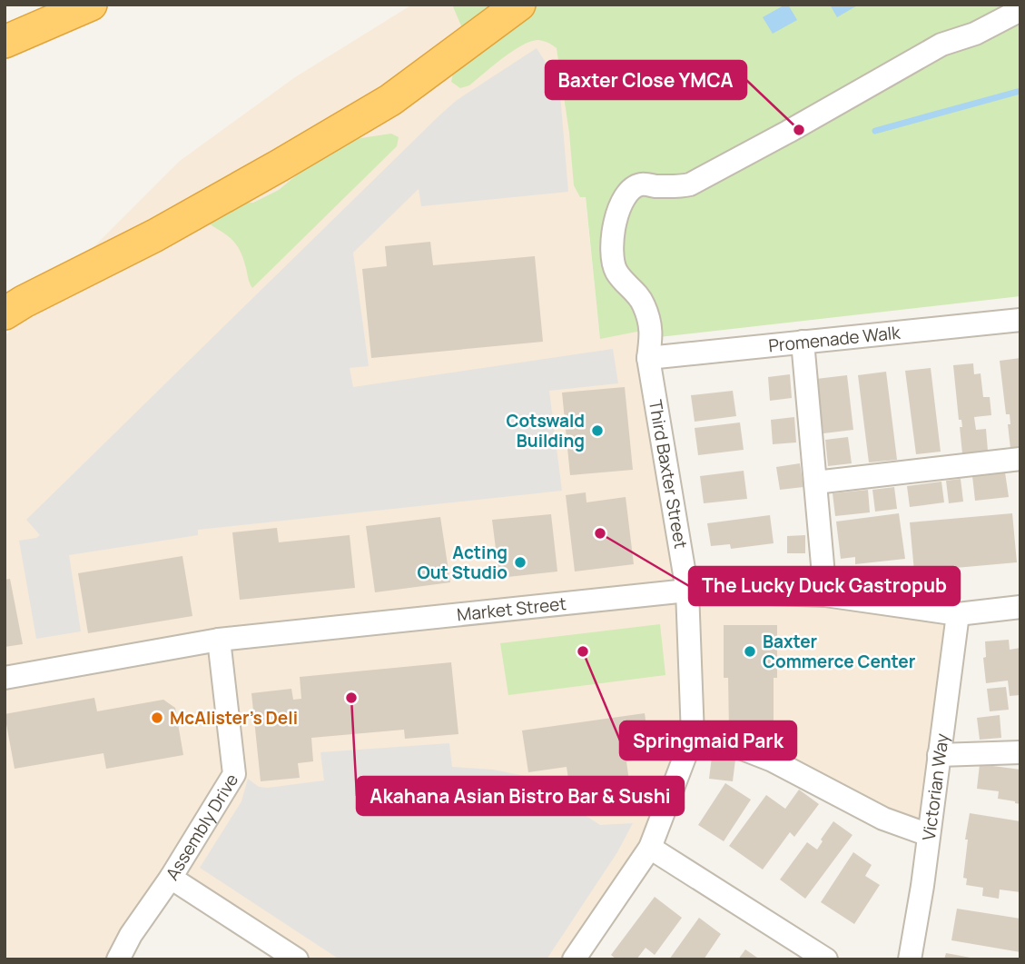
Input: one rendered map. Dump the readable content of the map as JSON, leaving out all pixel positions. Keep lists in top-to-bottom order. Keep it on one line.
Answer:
{"streets":{"street":["Promenade Walk","Third Baxter Street","Market Street","Victorian Way","Assembly Drive"]},"crossings":[["Promenade Walk","Third Baxter Street"],["Third Baxter Street","Market Street"],["Market Street","Victorian Way"],["Market Street","Assembly Drive"]],"places":["Baxter Close YMCA","Cotswald Building","The Lucky Duck Gastropub","Acting Out Studio","Springmaid Park","Baxter Commerce Center","Akahana Asian Bistro Bar & Sushi","McAlister's Deli"]}
